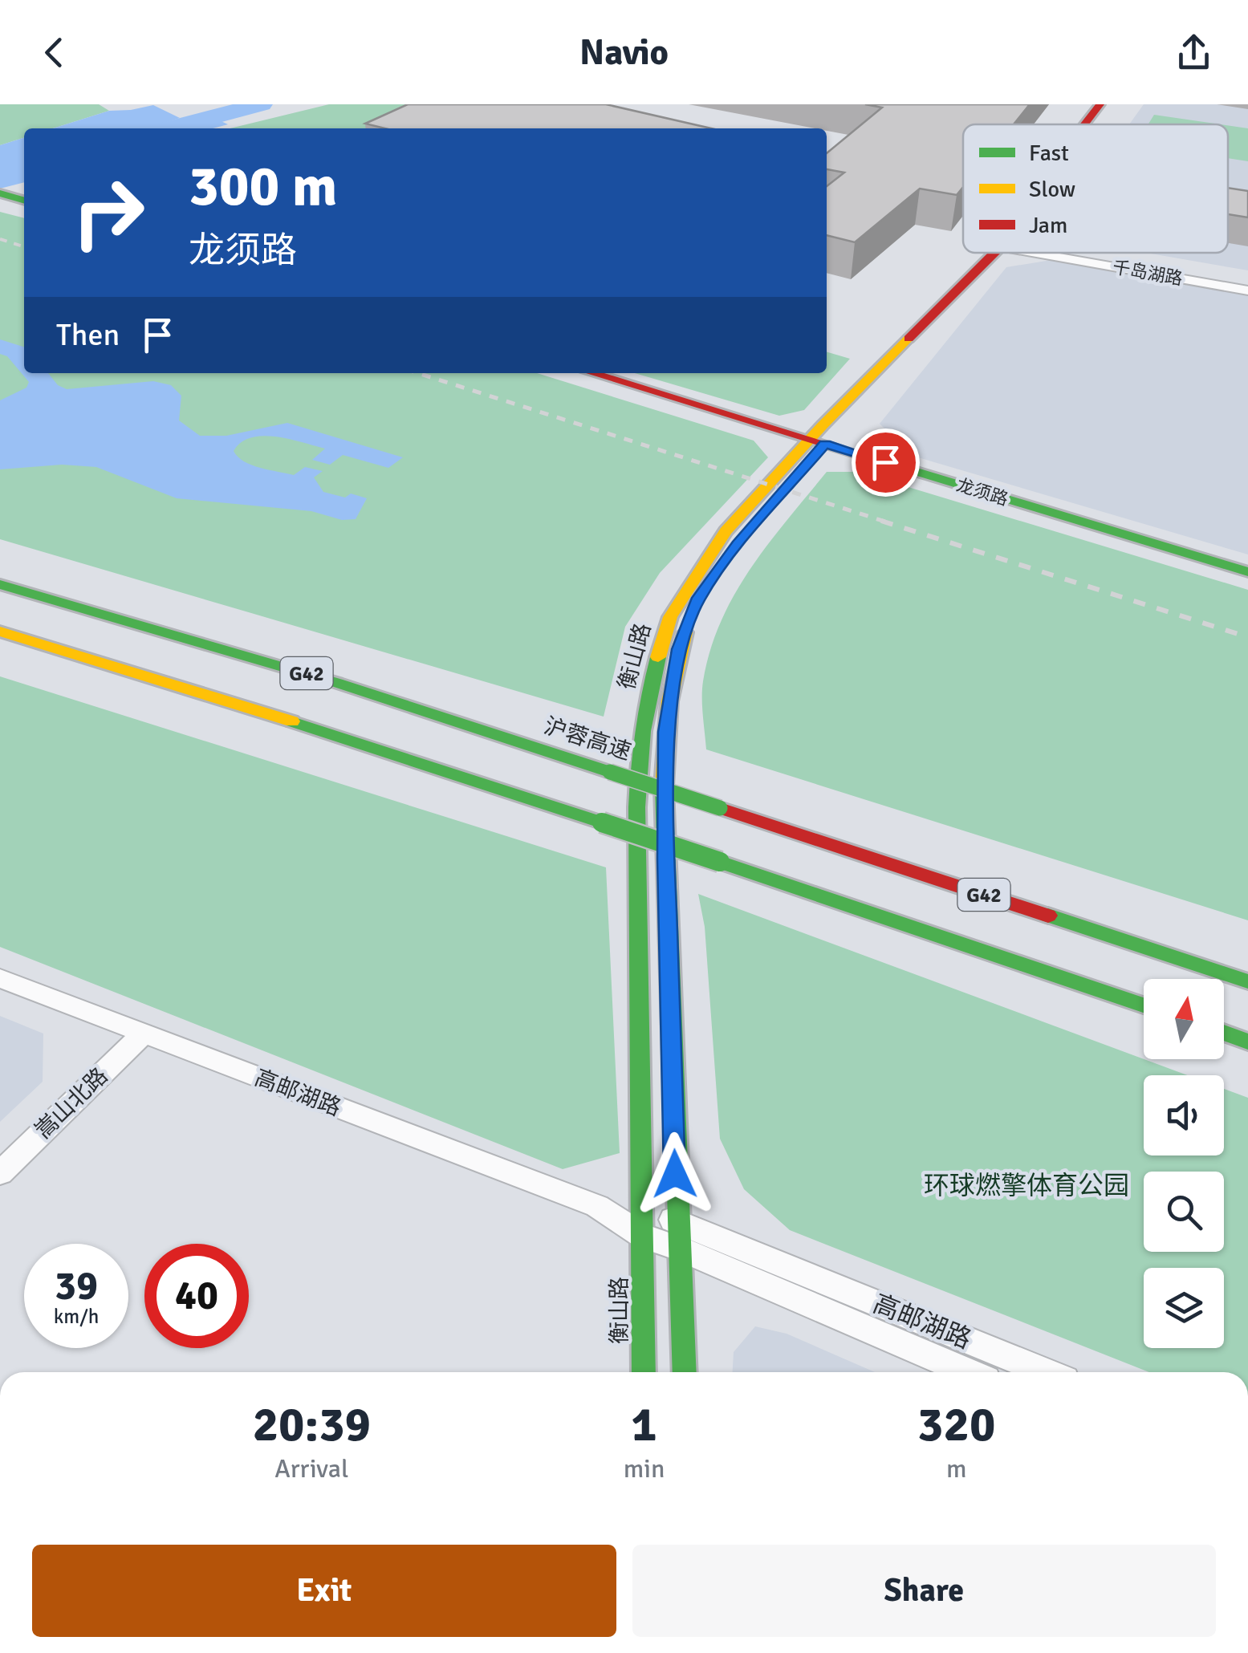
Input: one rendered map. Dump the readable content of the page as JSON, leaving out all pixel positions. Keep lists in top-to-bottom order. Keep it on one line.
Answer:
{"streets":{"main road":["龙须路","衡山路","G42","沪蓉高速"],"street":["千岛湖路","高邮湖路","嵩山北路"]},"crossings":[["龙须路","衡山路"],["衡山路","高邮湖路"],["高邮湖路","嵩山北路"]],"parks":["环球燃擎体育公园"],"legend":["Fast","Slow","Jam"],"north":"top","page":{"header":"Navio","turn":["300 m","龙须路"],"then":"Then","speed":"39 km/h","limit":"40","eta":["20:39","Arrival","1","min","320","m"],"buttons":["Exit","Share"]}}
